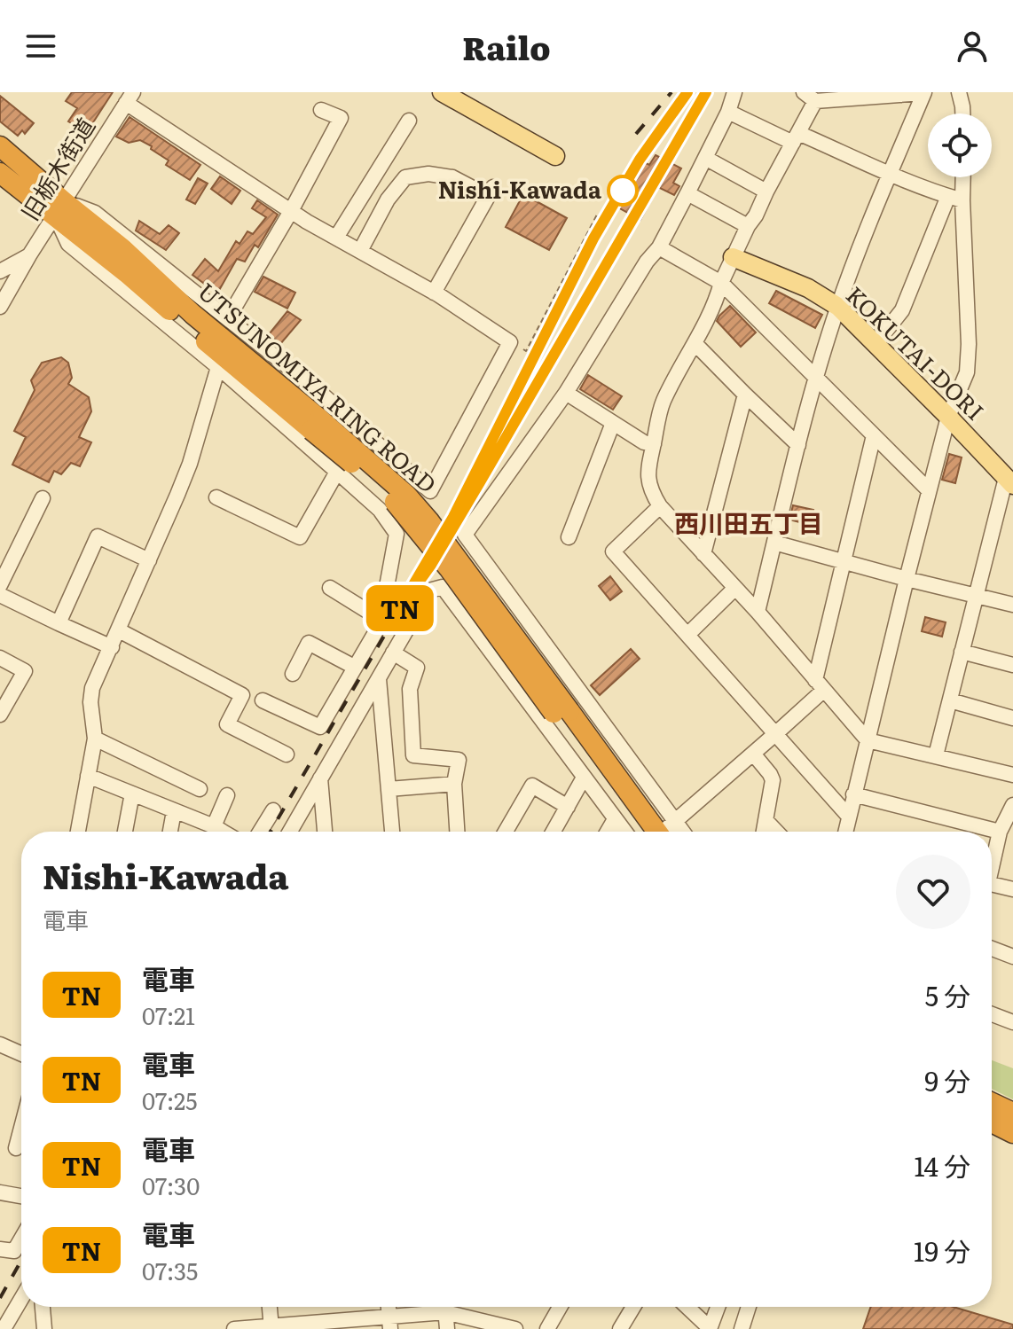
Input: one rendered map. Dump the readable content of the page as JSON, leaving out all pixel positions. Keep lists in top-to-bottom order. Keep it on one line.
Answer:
{"streets":{"highway":["UTSUNOMIYA RING ROAD"],"main road":["KOKUTAI-DORI"],"street":["旧栃木街道"]},"crossings":[["旧栃木街道","UTSUNOMIYA RING ROAD"]],"districts":["西川田五丁目"],"places":["Nishi-Kawada"],"page":{"header":"Railo","on_map":"TN","heading":["Nishi-Kawada","電車"],"list":[{"mark":"TN","name":"電車","note":"07:21","value":"5 分"},{"mark":"TN","name":"電車","note":"07:25","value":"9 分"},{"mark":"TN","name":"電車","note":"07:30","value":"14 分"},{"mark":"TN","name":"電車","note":"07:35","value":"19 分"}]}}
